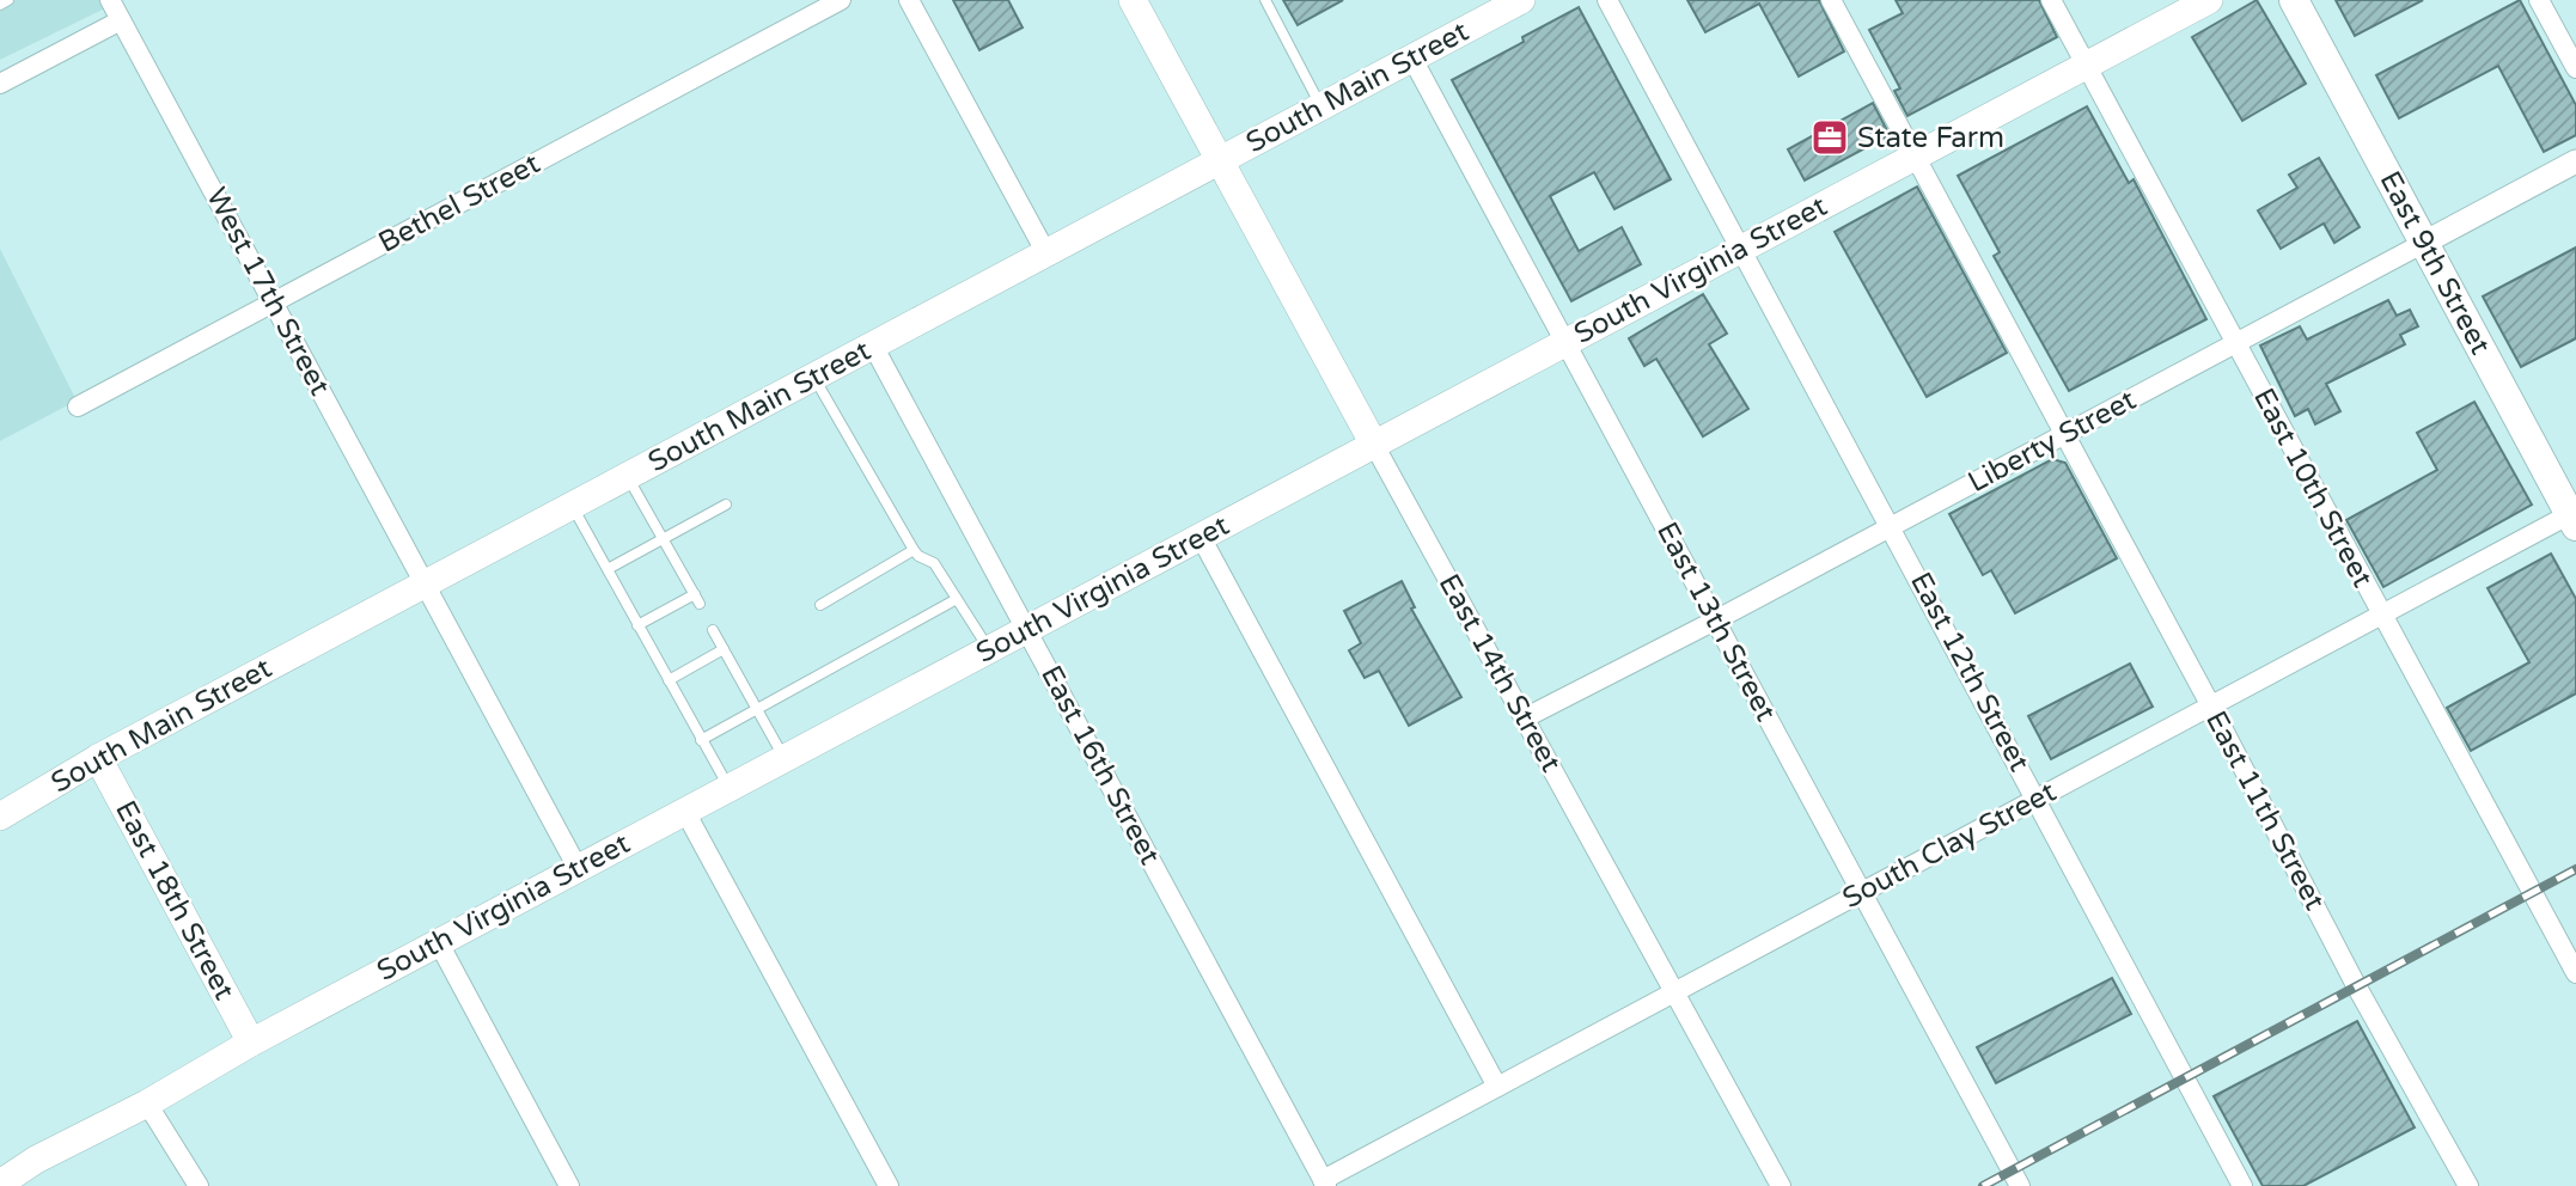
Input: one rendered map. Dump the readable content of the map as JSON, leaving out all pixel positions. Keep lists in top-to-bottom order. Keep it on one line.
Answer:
{"streets":{"main road":["South Main Street","East 9th Street","South Virginia Street","East 14th Street","East 18th Street"],"street":["Bethel Street","West 17th Street","Liberty Street","East 10th Street","East 13th Street","East 12th Street","East 16th Street","East 11th Street","South Clay Street"]},"crossings":[["South Main Street","West 17th Street"],["South Main Street","East 13th Street"],["South Main Street","East 14th Street"],["South Main Street","East 16th Street"],["South Main Street","East 18th Street"],["Bethel Street","West 17th Street"],["East 9th Street","Liberty Street"],["East 9th Street","South Clay Street"],["South Virginia Street","West 17th Street"],["South Virginia Street","East 10th Street"],["South Virginia Street","East 13th Street"],["South Virginia Street","East 12th Street"],["South Virginia Street","East 14th Street"],["South Virginia Street","East 16th Street"],["South Virginia Street","East 11th Street"],["South Virginia Street","East 18th Street"],["Liberty Street","East 10th Street"],["Liberty Street","East 13th Street"],["Liberty Street","East 12th Street"],["Liberty Street","East 14th Street"],["Liberty Street","East 11th Street"],["East 10th Street","South Clay Street"],["East 13th Street","South Clay Street"],["East 12th Street","South Clay Street"],["East 14th Street","South Clay Street"],["East 16th Street","South Clay Street"],["East 11th Street","South Clay Street"]],"places":{"office":["State Farm"]}}
